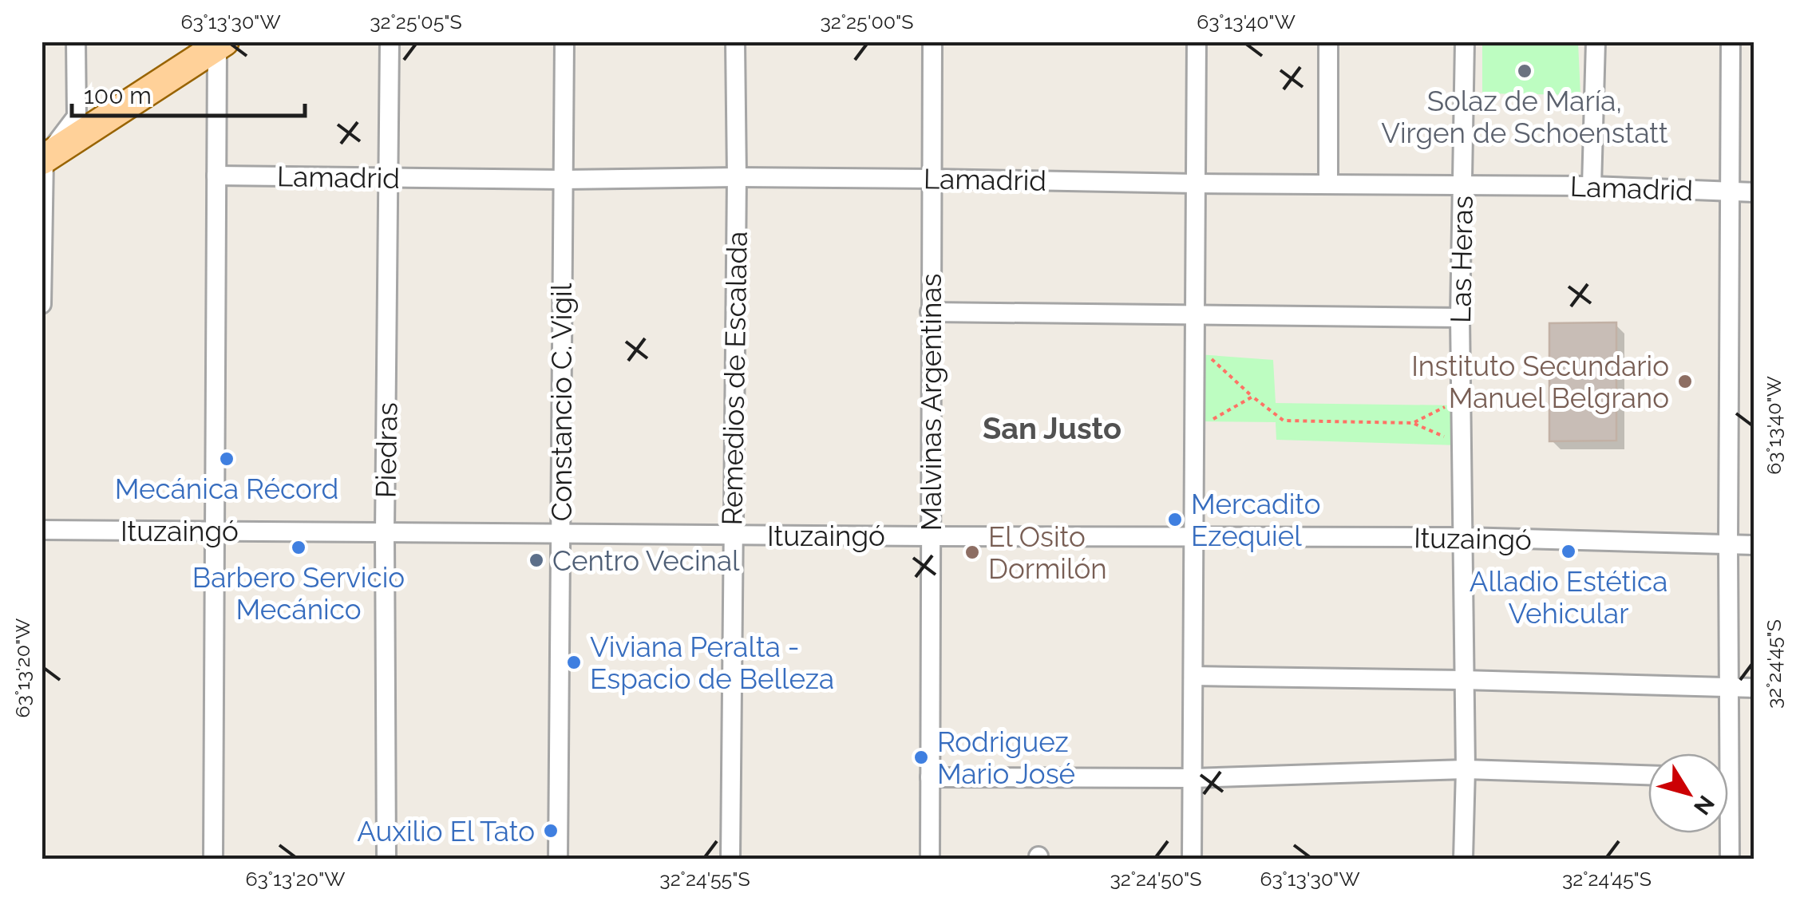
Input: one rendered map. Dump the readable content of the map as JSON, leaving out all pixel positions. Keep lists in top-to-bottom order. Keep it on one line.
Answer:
{"streets":{"street":["Lamadrid","Las Heras","Remedios de Escalada","Constancio C. Vigil","Malvinas Argentinas","Piedras","Ituzaingó"]},"crossings":[["Lamadrid","Las Heras"],["Lamadrid","Remedios de Escalada"],["Lamadrid","Constancio C. Vigil"],["Lamadrid","Malvinas Argentinas"],["Lamadrid","Piedras"],["Las Heras","Ituzaingó"],["Remedios de Escalada","Ituzaingó"],["Constancio C. Vigil","Ituzaingó"],["Malvinas Argentinas","Ituzaingó"],["Piedras","Ituzaingó"]],"districts":["San Justo"],"places":["Solaz de María, Virgen de Schoenstatt","Instituto Secundario Manuel Belgrano","Mecánica Récord","Mercadito Ezequiel","Barbero Servicio Mecánico","Alladio Estética Vehicular","El Osito Dormilón","Centro Vecinal","Viviana Peralta - Espacio de Belleza","Rodriguez Mario José","Auxilio El Tato"],"scale_bar":"100 m","north":"bottom right","coordinates":["63°13'30\"W","32°25'05\"S","32°25'00\"S","63°13'40\"W","32°24'45\"S","63°13'20\"W","32°24'55\"S","32°24'50\"S"]}
